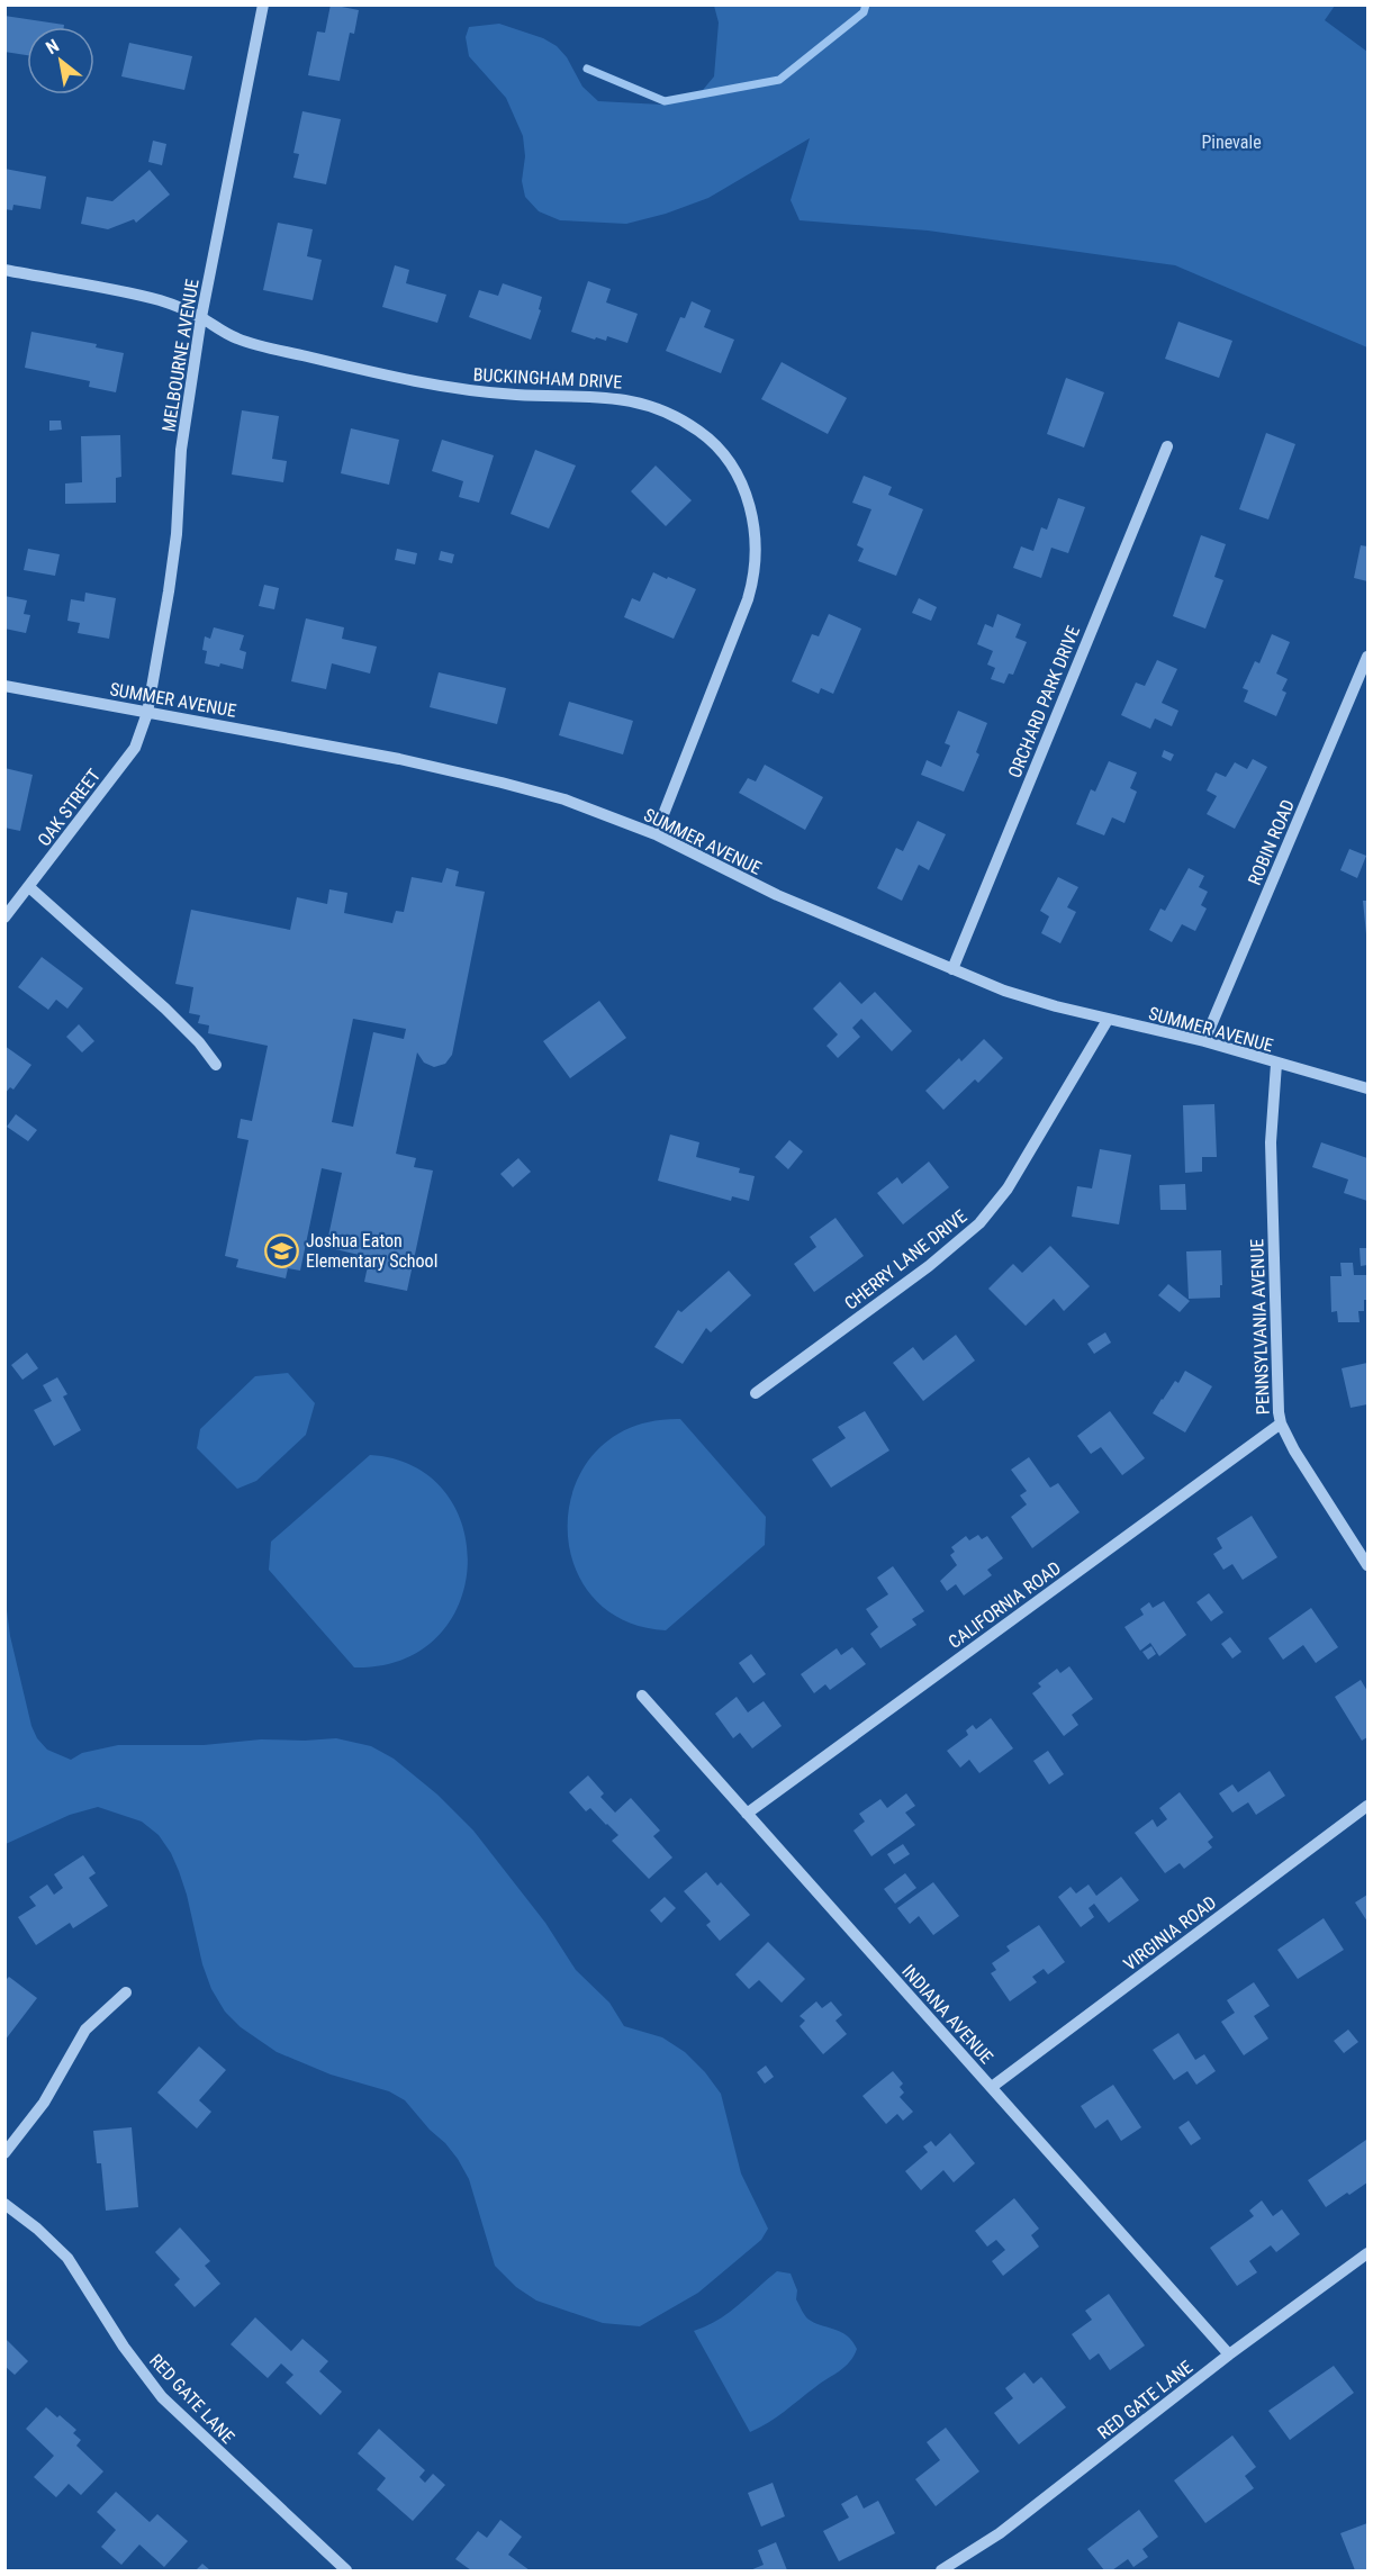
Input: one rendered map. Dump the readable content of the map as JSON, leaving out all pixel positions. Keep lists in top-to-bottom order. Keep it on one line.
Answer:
{"streets":{"street":["MELBOURNE AVENUE","BUCKINGHAM DRIVE","SUMMER AVENUE","ORCHARD PARK DRIVE","OAK STREET","ROBIN ROAD","CHERRY LANE DRIVE","PENNSYLVANIA AVENUE","CALIFORNIA ROAD","VIRGINIA ROAD","INDIANA AVENUE","RED GATE LANE"]},"crossings":[["MELBOURNE AVENUE","BUCKINGHAM DRIVE"],["MELBOURNE AVENUE","SUMMER AVENUE"],["MELBOURNE AVENUE","OAK STREET"],["BUCKINGHAM DRIVE","SUMMER AVENUE"],["SUMMER AVENUE","ORCHARD PARK DRIVE"],["SUMMER AVENUE","OAK STREET"],["SUMMER AVENUE","ROBIN ROAD"],["SUMMER AVENUE","CHERRY LANE DRIVE"],["SUMMER AVENUE","PENNSYLVANIA AVENUE"],["PENNSYLVANIA AVENUE","CALIFORNIA ROAD"],["CALIFORNIA ROAD","INDIANA AVENUE"],["VIRGINIA ROAD","INDIANA AVENUE"],["INDIANA AVENUE","RED GATE LANE"]],"parks":["Pinevale"],"places":{"school or university":["Joshua Eaton Elementary School"]},"north":"top left"}
